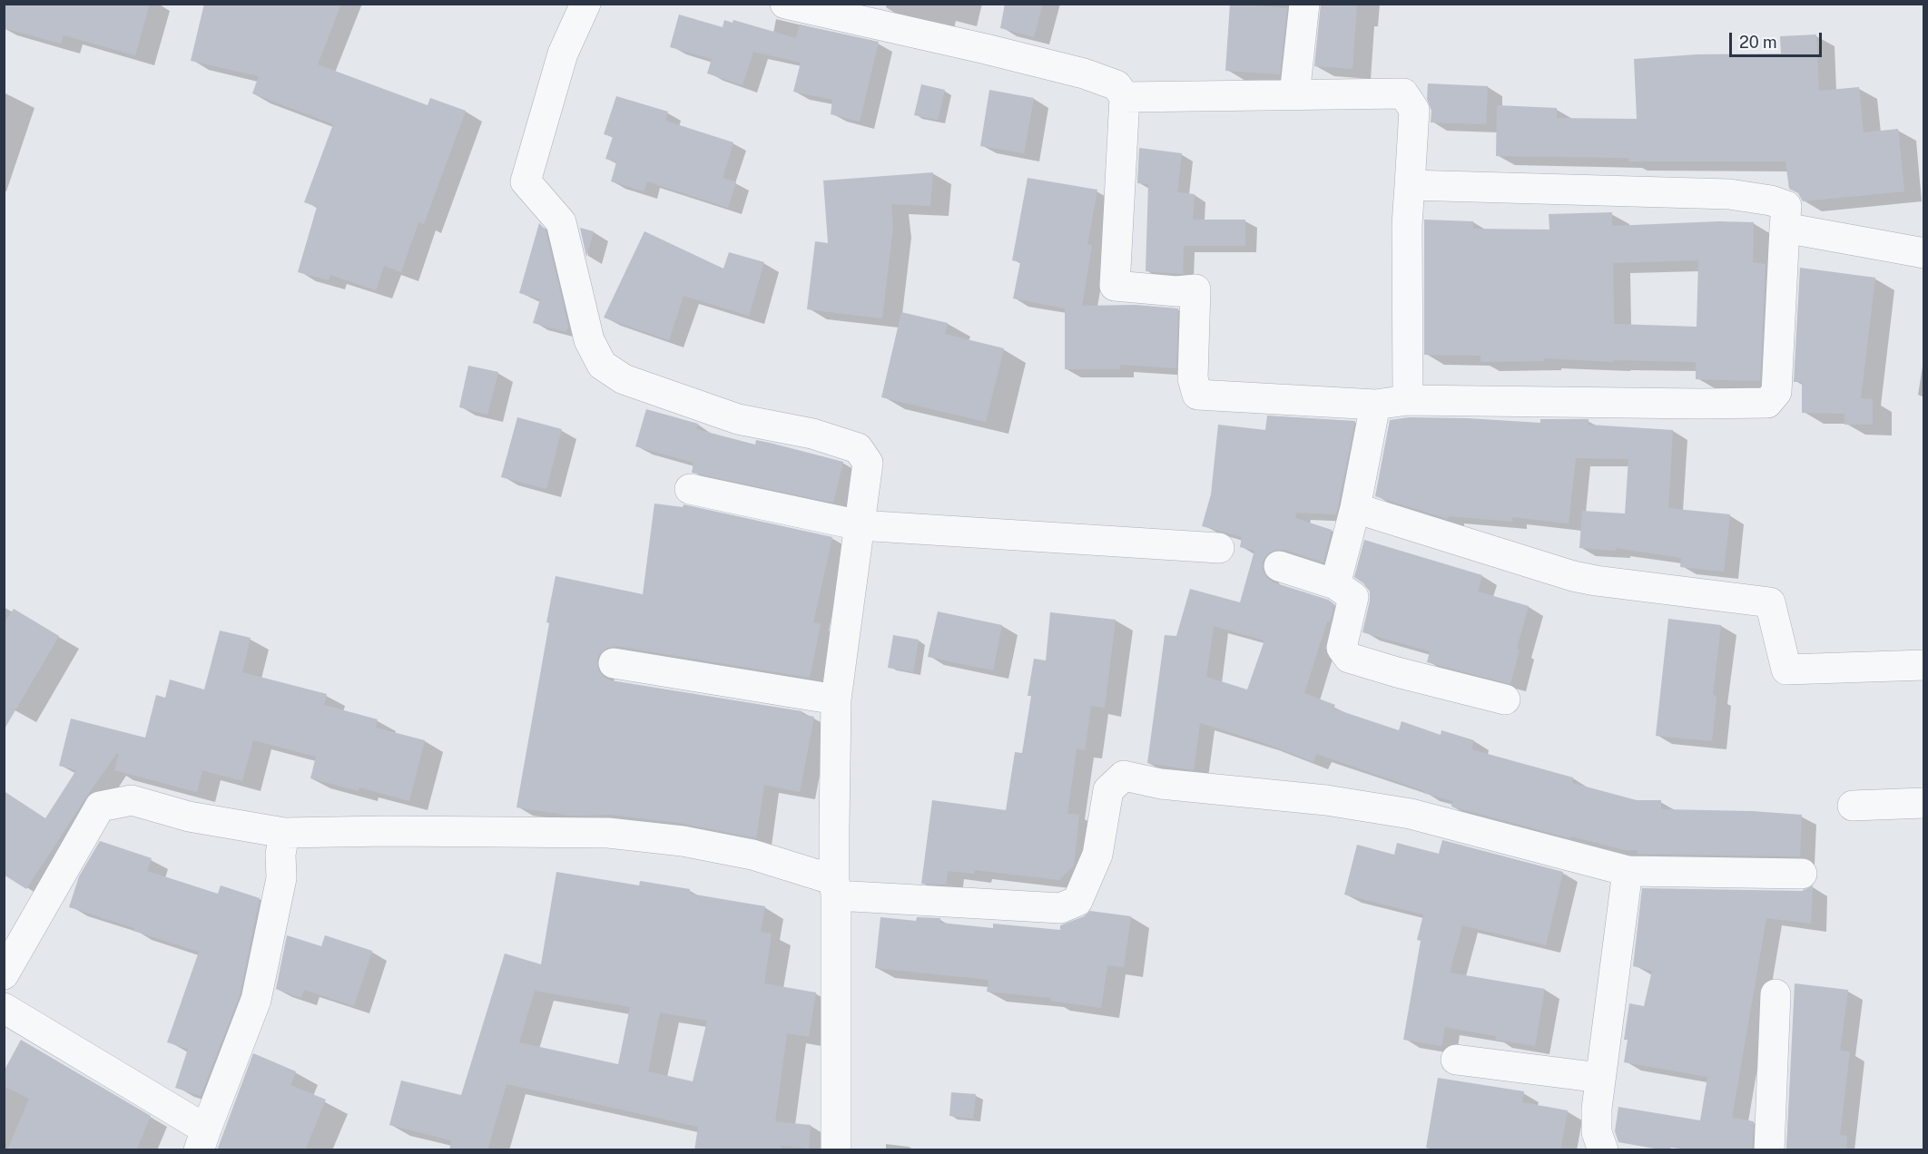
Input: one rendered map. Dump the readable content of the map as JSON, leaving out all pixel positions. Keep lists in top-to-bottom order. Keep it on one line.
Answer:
{"scale_bar":"20 m"}
